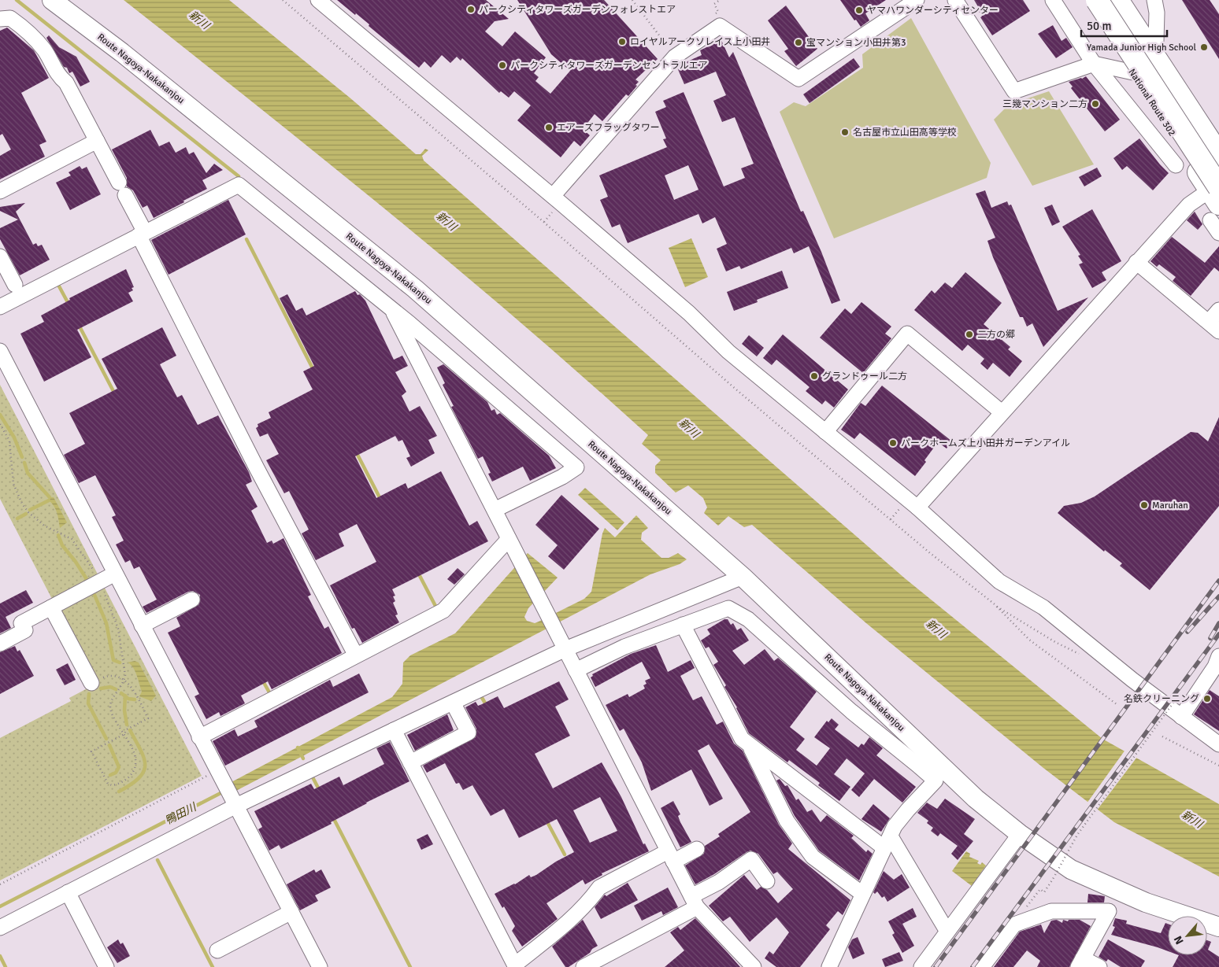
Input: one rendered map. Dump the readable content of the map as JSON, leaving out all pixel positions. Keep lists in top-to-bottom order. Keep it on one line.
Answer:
{"streets":{"highway":["National Route 302"],"main road":["Route Nagoya-Nakakanjou"]},"water":["新川","鴨田川"],"places":["パークシティタワーズガーデンフォレストエア","ヤマハワンダーシティセンター","ロイヤルアークソレイス上小田井","宝マンション小田井第3","Yamada Junior High School","パークシティタワーズガーデンセントラルエア","三幾マンション二方","エアーズフラッグタワー","名古屋市立山田高等学校","二方の郷","グランドゥール二方","パークホームズ上小田井ガーデンアイル","Maruhan","名鉄クリーニング"],"scale_bar":"50 m","north":"bottom left"}
